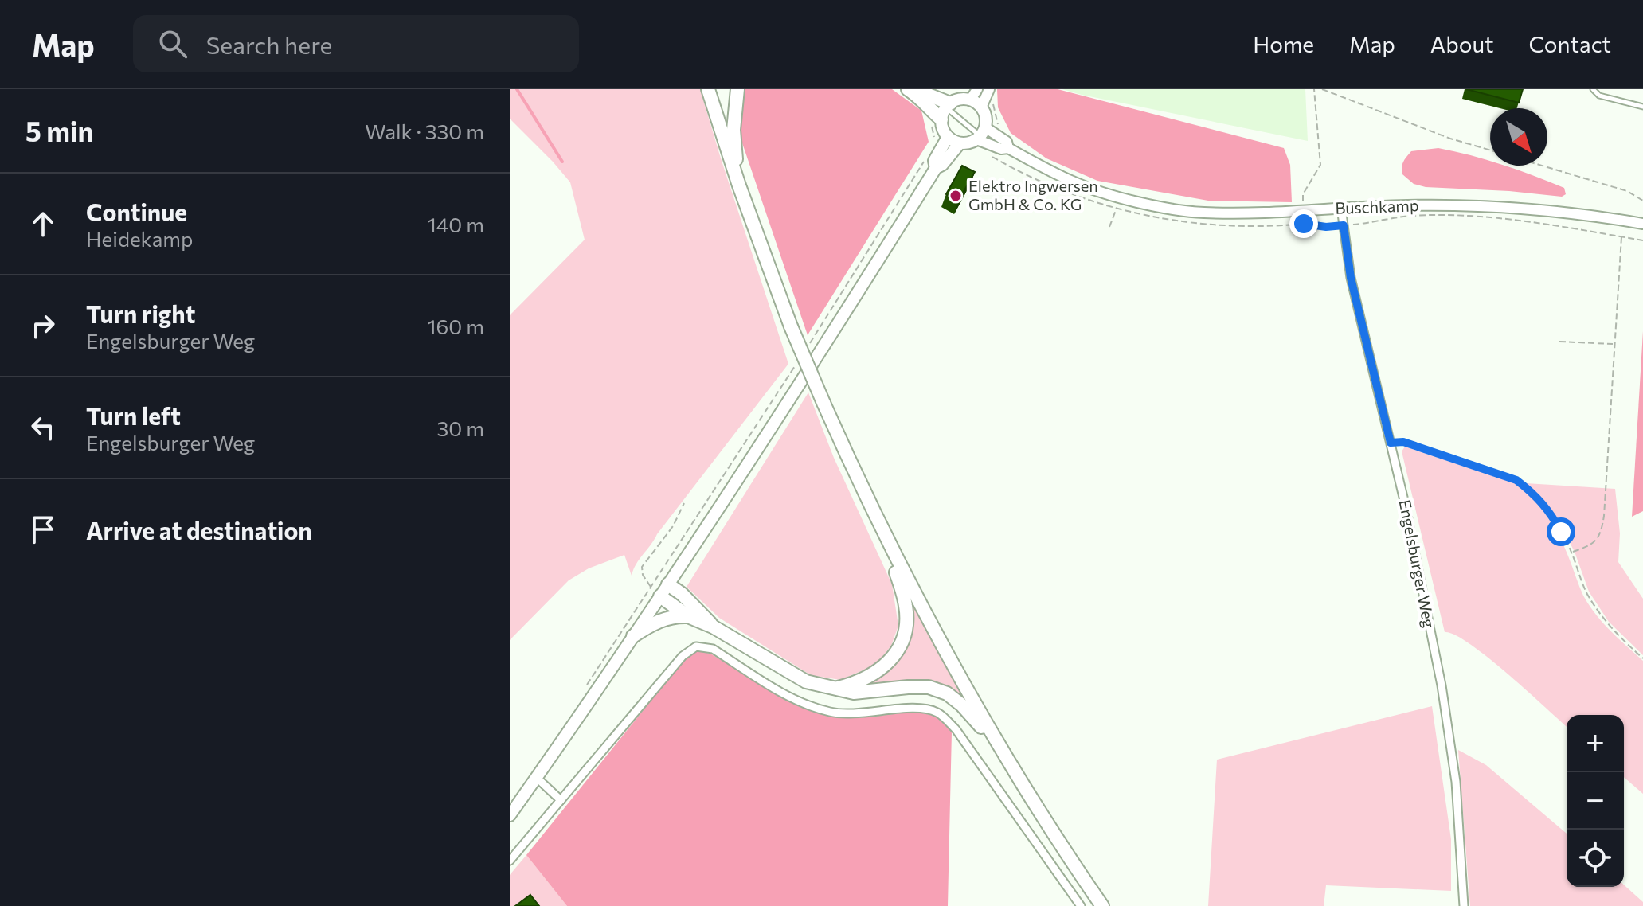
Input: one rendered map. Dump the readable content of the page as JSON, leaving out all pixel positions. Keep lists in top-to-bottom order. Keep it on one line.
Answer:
{"streets":{"street":["Buschkamp","Engelsburger Weg"]},"crossings":[["Buschkamp","Engelsburger Weg"]],"places":["Elektro Ingwersen GmbH & Co. KG"],"north":"bottom right","page":{"header":"Map","search":"Search here","nav":["Home","Map","About","Contact"],"heading":["5 min","Walk · 330 m"],"list":[["Continue","Heidekamp","140 m"],["Turn right","Engelsburger Weg","160 m"],["Turn left","Engelsburger Weg","30 m"],"Arrive at destination"],"map_buttons":["+","−"]}}
